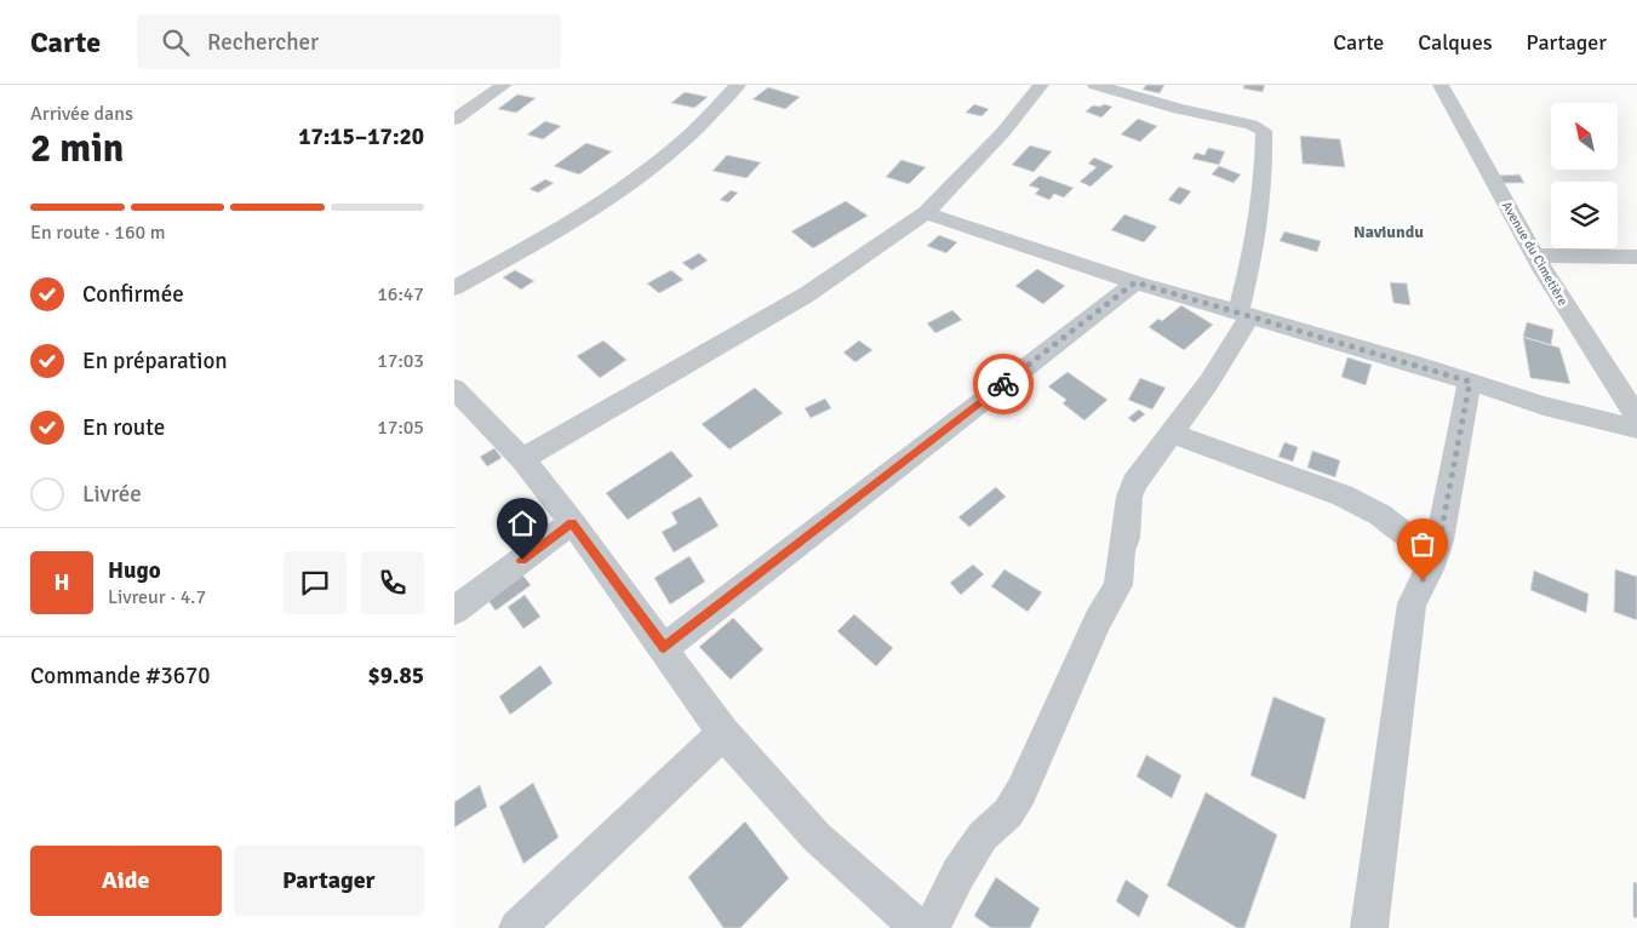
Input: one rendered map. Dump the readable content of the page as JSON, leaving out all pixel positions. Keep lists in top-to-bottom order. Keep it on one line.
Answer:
{"streets":{"street":["Avenue du Cimetière"]},"districts":["Naviundu"],"north":"top left","page":{"header":"Carte","search":"Rechercher","nav":["Carte","Calques","Partager"],"heading":["2 min","Arrivée dans","17:15–17:20"],"panel":["Hugo","Livreur · 4.7","Commande #3670","$9.85"],"bar":"En route · 160 m","list":[["Confirmée","16:47"],["En préparation","17:03"],["En route","17:05"],"Livrée"],"round":"H","buttons":["Aide","Partager"]}}
